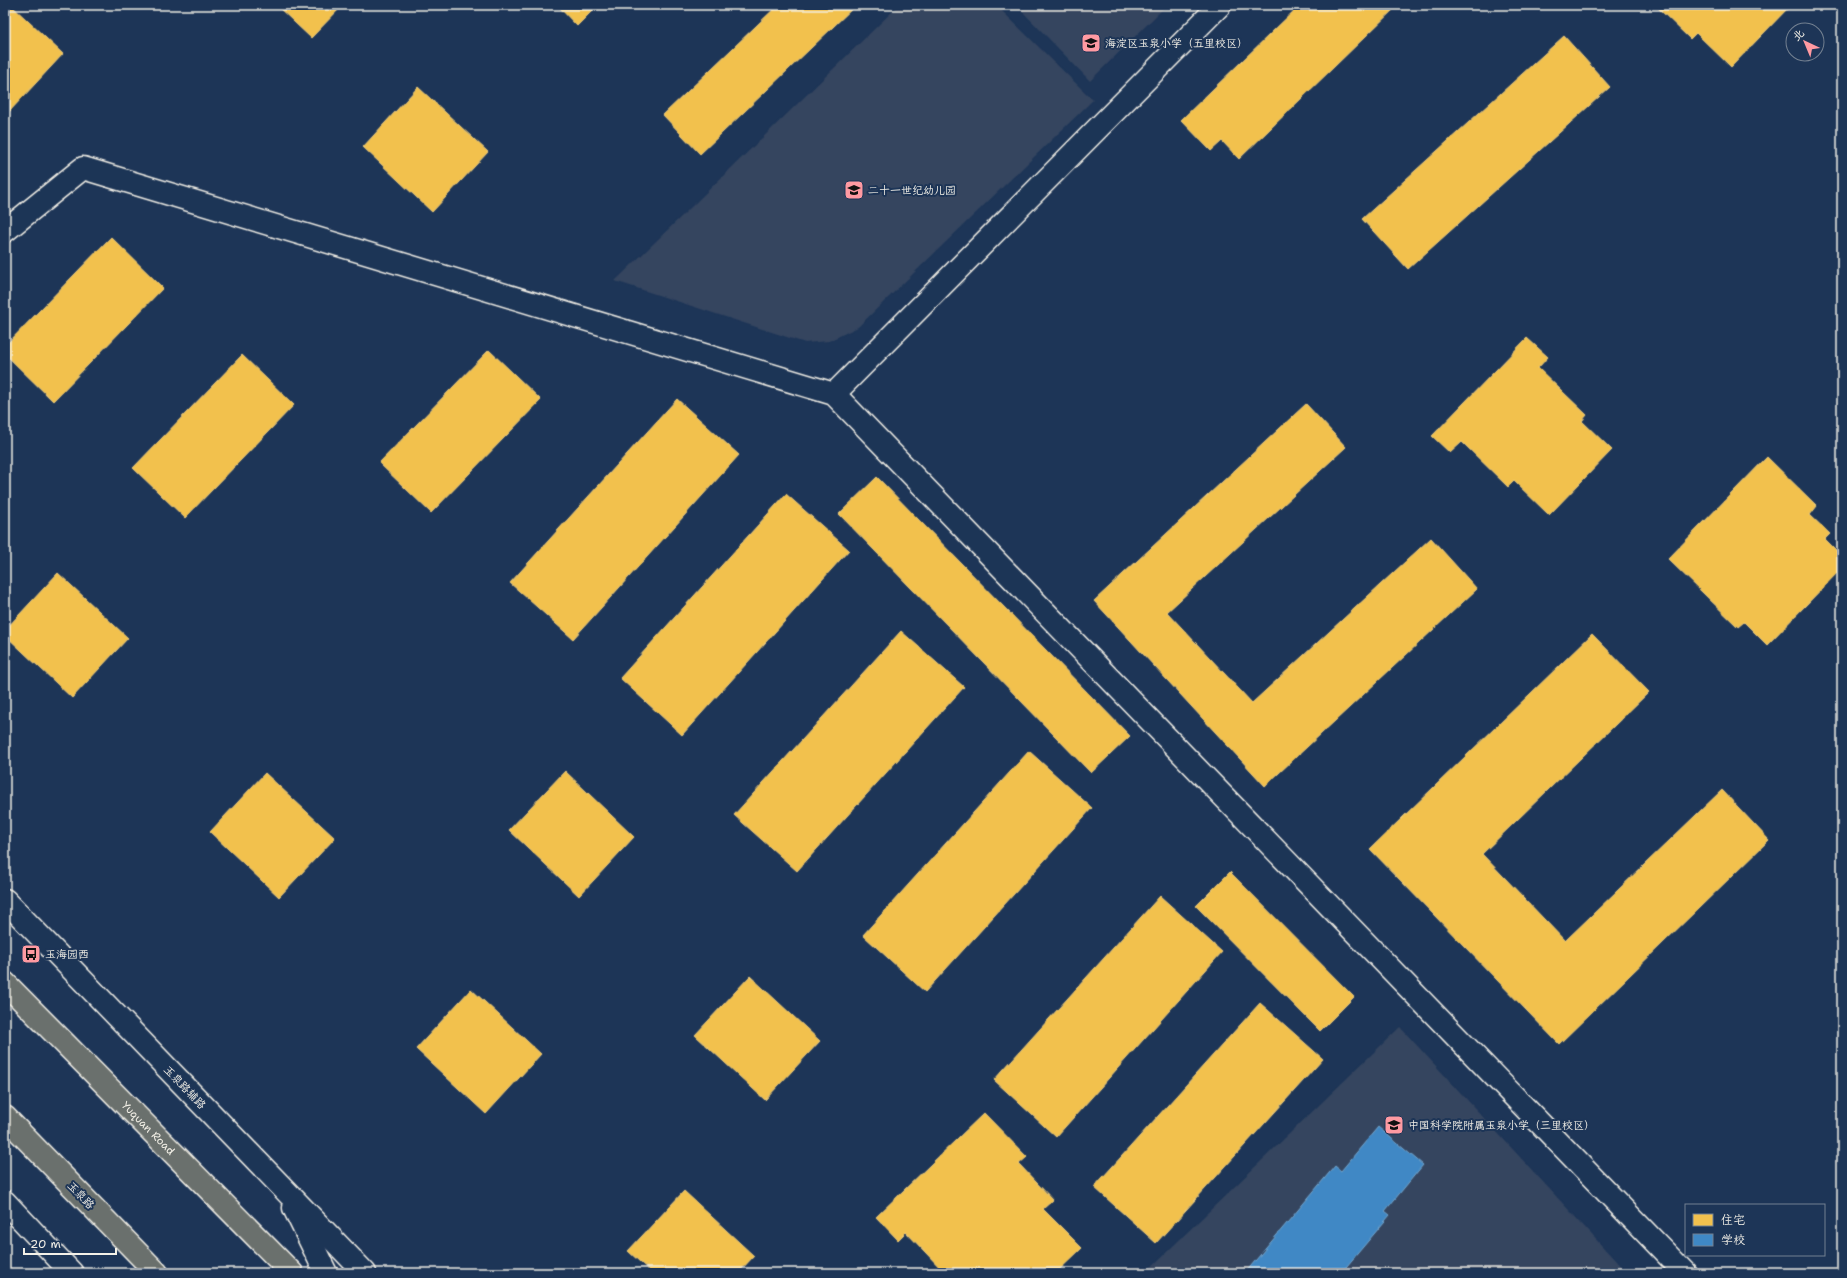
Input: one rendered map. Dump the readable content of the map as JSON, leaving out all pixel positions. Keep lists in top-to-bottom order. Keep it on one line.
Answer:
{"streets":{"main road":["Yuquan Road","玉泉路"],"street":["玉泉路辅路"]},"places":{"school or university":["海淀区玉泉小学（五里校区）","二十一世纪幼儿园","中国科学院附属玉泉小学（三里校区）"],"bus stop":["玉海园西"]},"legend":["住宅","学校"],"scale_bar":"20 m","north":"top left"}
